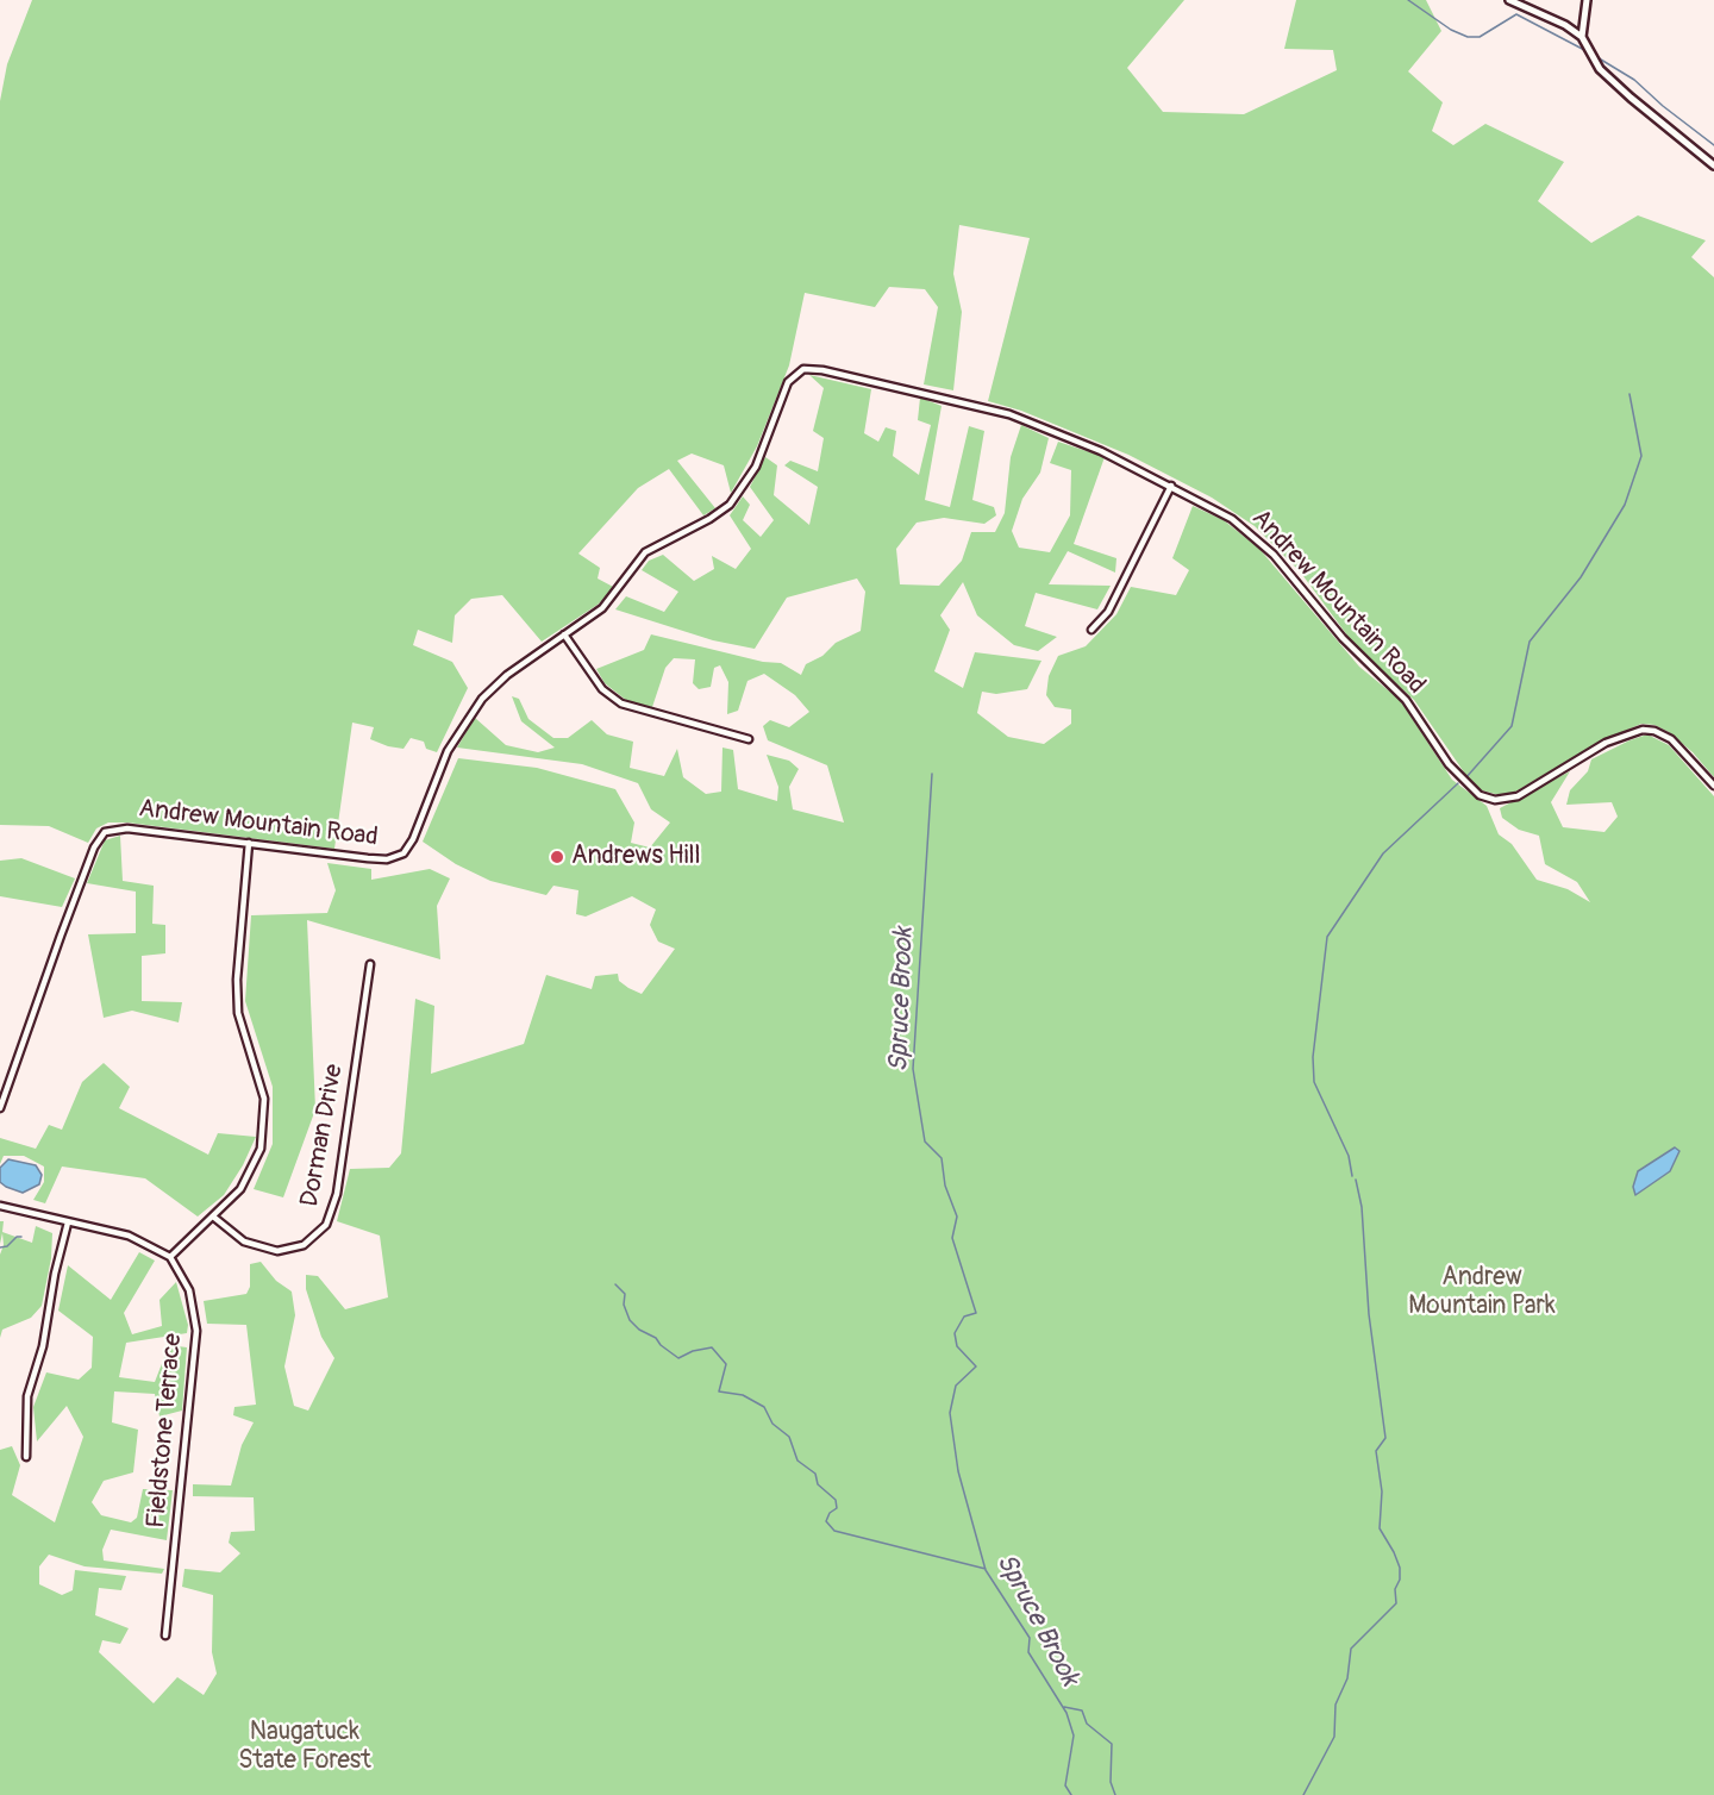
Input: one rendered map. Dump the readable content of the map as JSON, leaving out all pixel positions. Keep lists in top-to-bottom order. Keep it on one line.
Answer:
{"streets":{"street":["Andrew Mountain Road","Dorman Drive","Fieldstone Terrace"]},"water":["Spruce Brook"],"parks":["Andrew Mountain Park","Naugatuck State Forest"],"places":["Andrews Hill"]}
